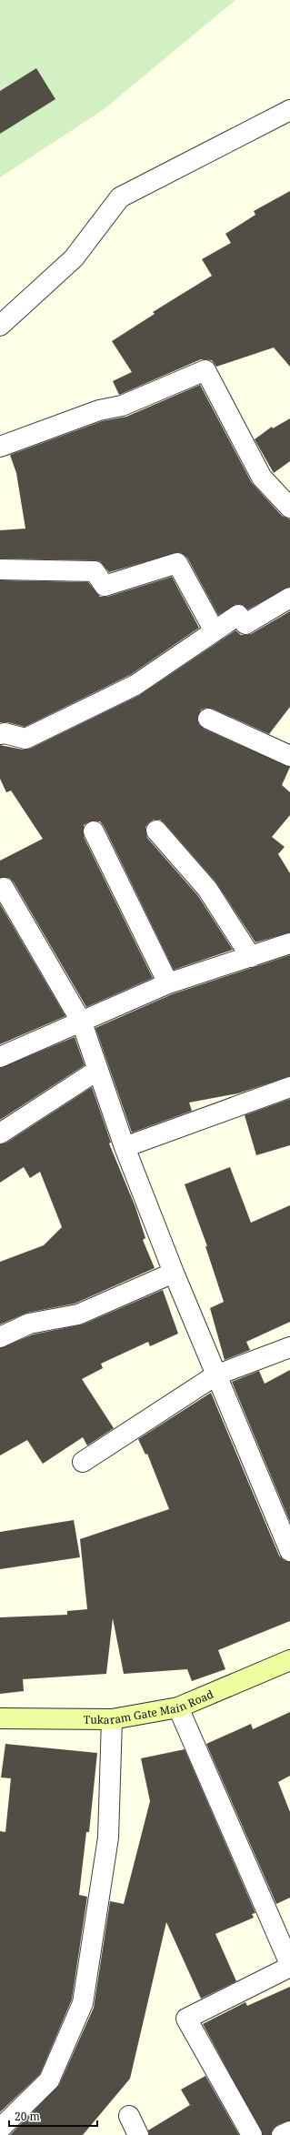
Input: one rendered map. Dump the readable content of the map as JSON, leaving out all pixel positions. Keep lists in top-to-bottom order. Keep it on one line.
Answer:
{"streets":{"street":["Tukaram Gate Main Road"]},"scale_bar":"20 m"}
